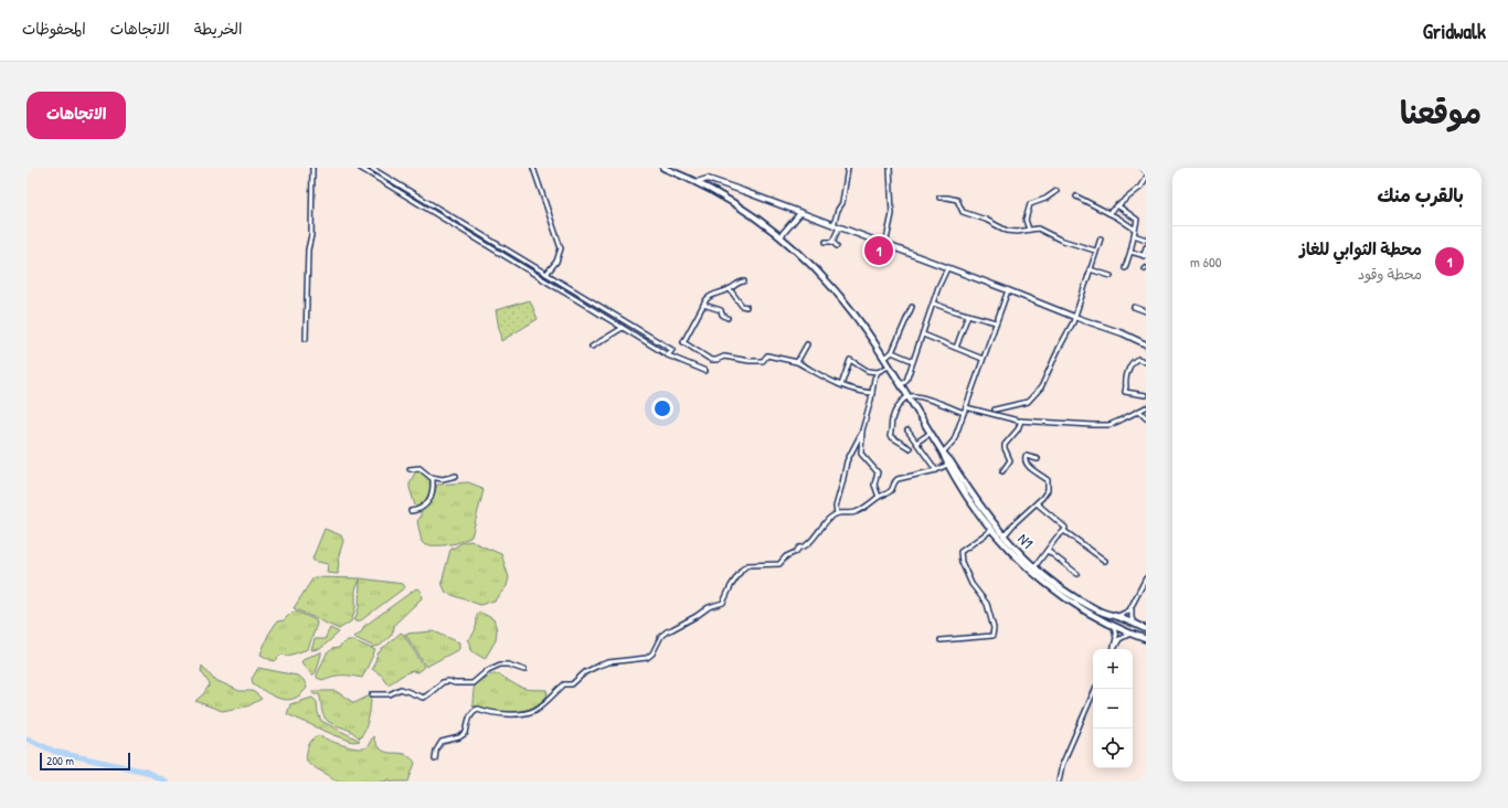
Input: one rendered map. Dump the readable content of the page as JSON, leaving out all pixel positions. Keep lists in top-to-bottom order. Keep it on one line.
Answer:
{"streets":{"highway":["N1"]},"scale_bar":"200 m","page":{"header":"Gridwalk","nav":["الخريطة","الاتجاهات","المحفوظات"],"title":"موقعنا","buttons":"الاتجاهات","heading":"بالقرب منك","list":[{"mark":"1","name":"محطة الثوابي للغاز","note":"محطة وقود","value":"600 m"}],"pins":"1","map_buttons":["+","−"],"scale":"200 m"}}
